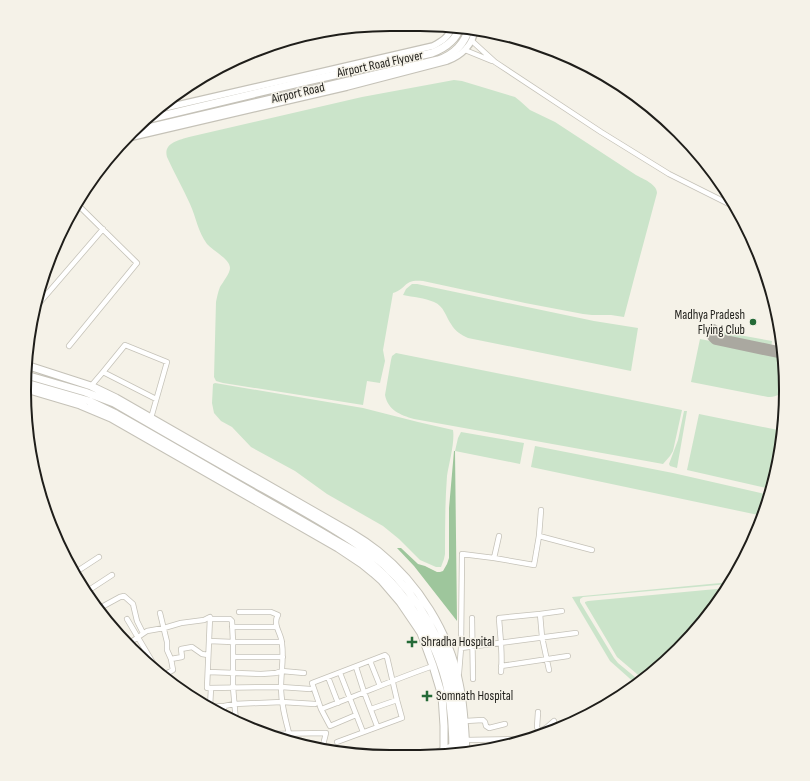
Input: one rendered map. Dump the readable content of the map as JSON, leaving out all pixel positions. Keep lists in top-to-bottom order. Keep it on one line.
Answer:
{"streets":{"main road":["Airport Road Flyover","Airport Road"]},"places":{"other":["Madhya Pradesh Flying Club"],"health":["Shradha Hospital","Somnath Hospital"]}}
